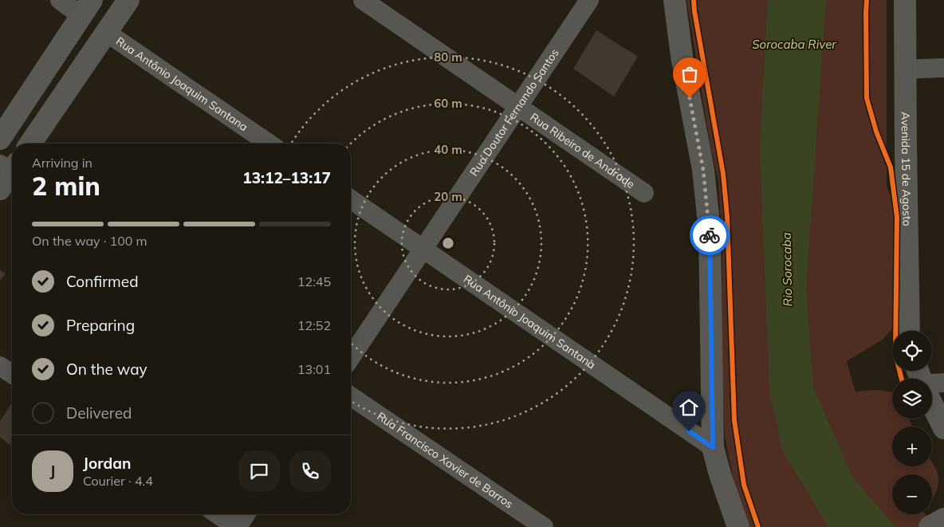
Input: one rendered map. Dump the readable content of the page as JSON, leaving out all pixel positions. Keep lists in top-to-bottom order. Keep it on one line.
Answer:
{"streets":{"main road":["Avenida 15 de Agosto"],"street":["Rua Antônio Joaquim Santana","Rua Doutor Fernando Santos","Rua Ribeiro de Andrade","Rua Francisco Xavier de Barros"]},"crossings":[["Rua Antônio Joaquim Santana","Rua Doutor Fernando Santos"],["Rua Doutor Fernando Santos","Rua Ribeiro de Andrade"]],"water":["Sorocaba River","Rio Sorocaba"],"page":{"heading":["2 min","Arriving in","13:12–13:17"],"panel":["Jordan","Courier · 4.4"],"bar":"On the way · 100 m","list":[["Confirmed","12:45"],["Preparing","12:52"],["On the way","13:01"],"Delivered"],"map_buttons":["+","−"],"round":"J"},"rings":["80 m","60 m","40 m","20 m"]}
